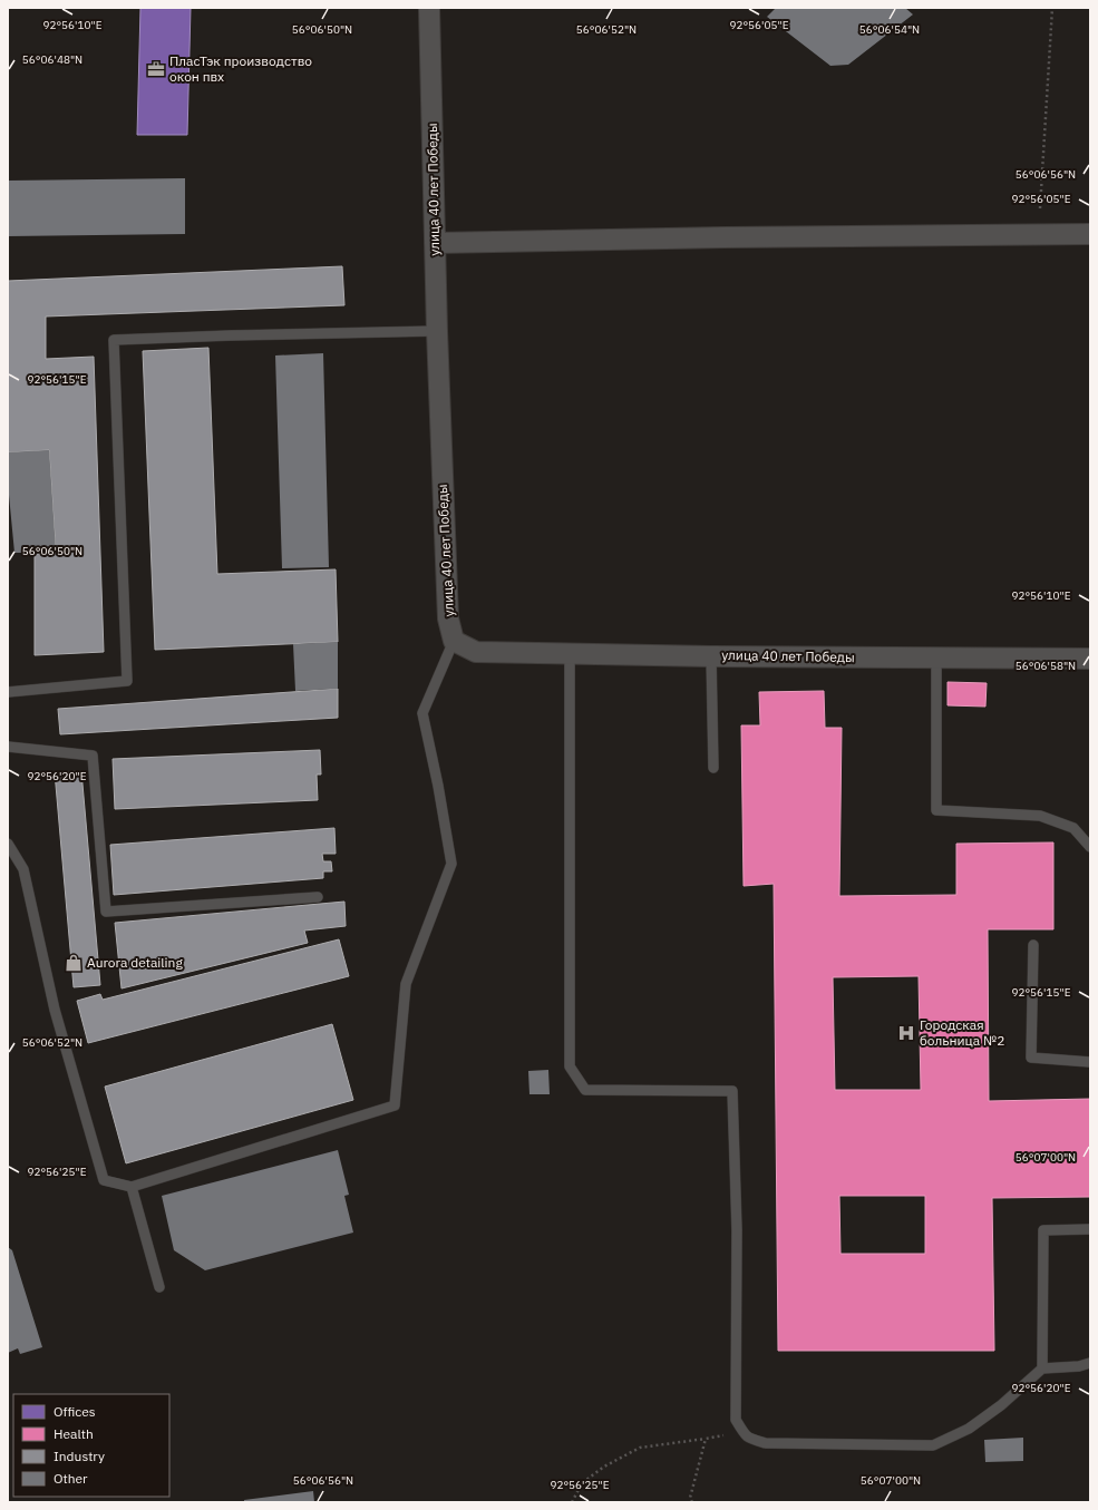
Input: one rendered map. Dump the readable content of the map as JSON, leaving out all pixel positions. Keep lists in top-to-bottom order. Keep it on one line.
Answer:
{"streets":{"street":["улица 40 лет Победы"]},"places":{"office":["ПласТэк производство окон пвх"],"shop":["Aurora detailing"],"hospital":["Городская больница №2"]},"legend":["Offices","Health","Industry","Other"],"coordinates":["92°56'10\"E","92°56'05\"E","56°06'50\"N","56°06'52\"N","56°06'54\"N","56°06'48\"N","56°06'56\"N","92°56'15\"E","56°06'58\"N","92°56'20\"E","56°07'00\"N","92°56'25\"E"]}
